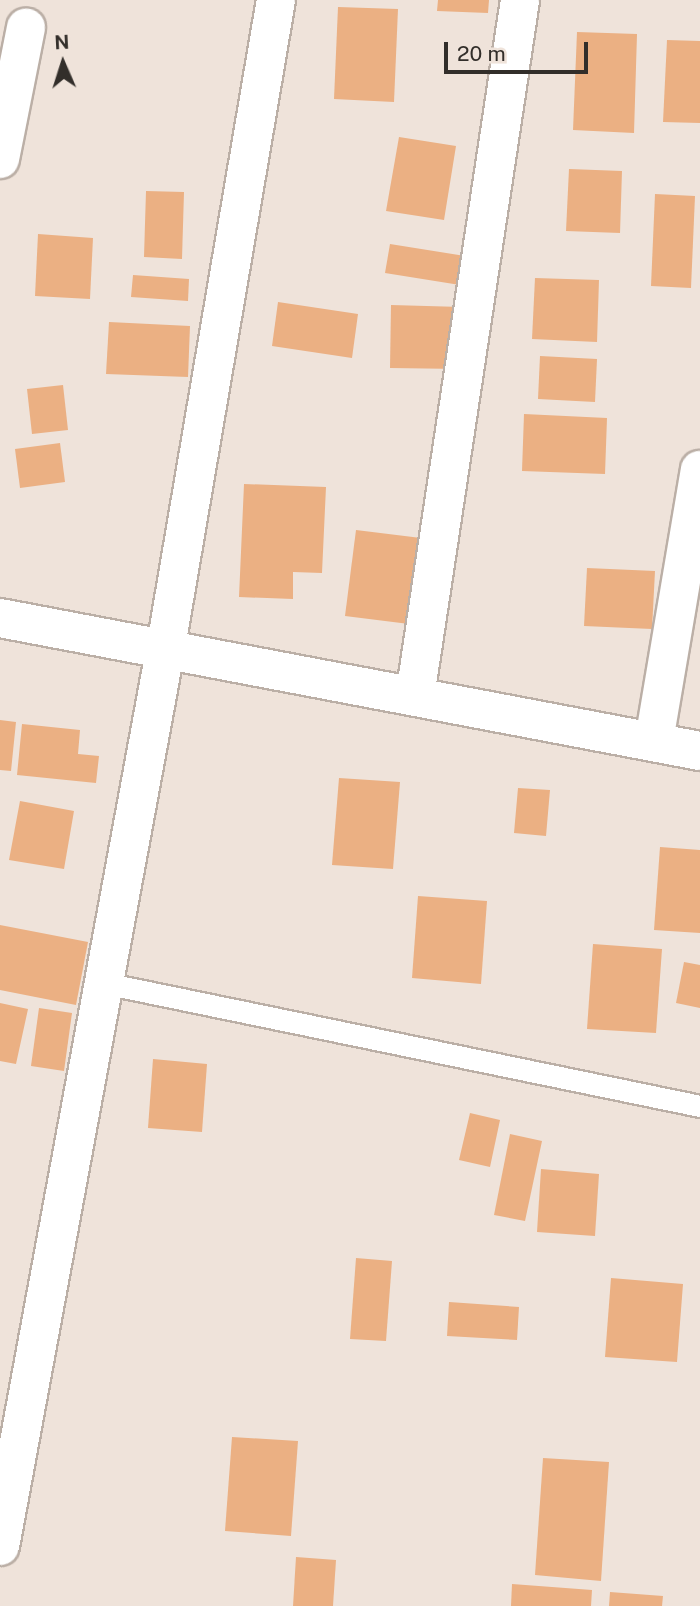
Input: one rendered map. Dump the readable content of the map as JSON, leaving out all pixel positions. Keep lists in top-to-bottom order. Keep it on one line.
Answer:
{"scale_bar":"20 m","north":"top"}
